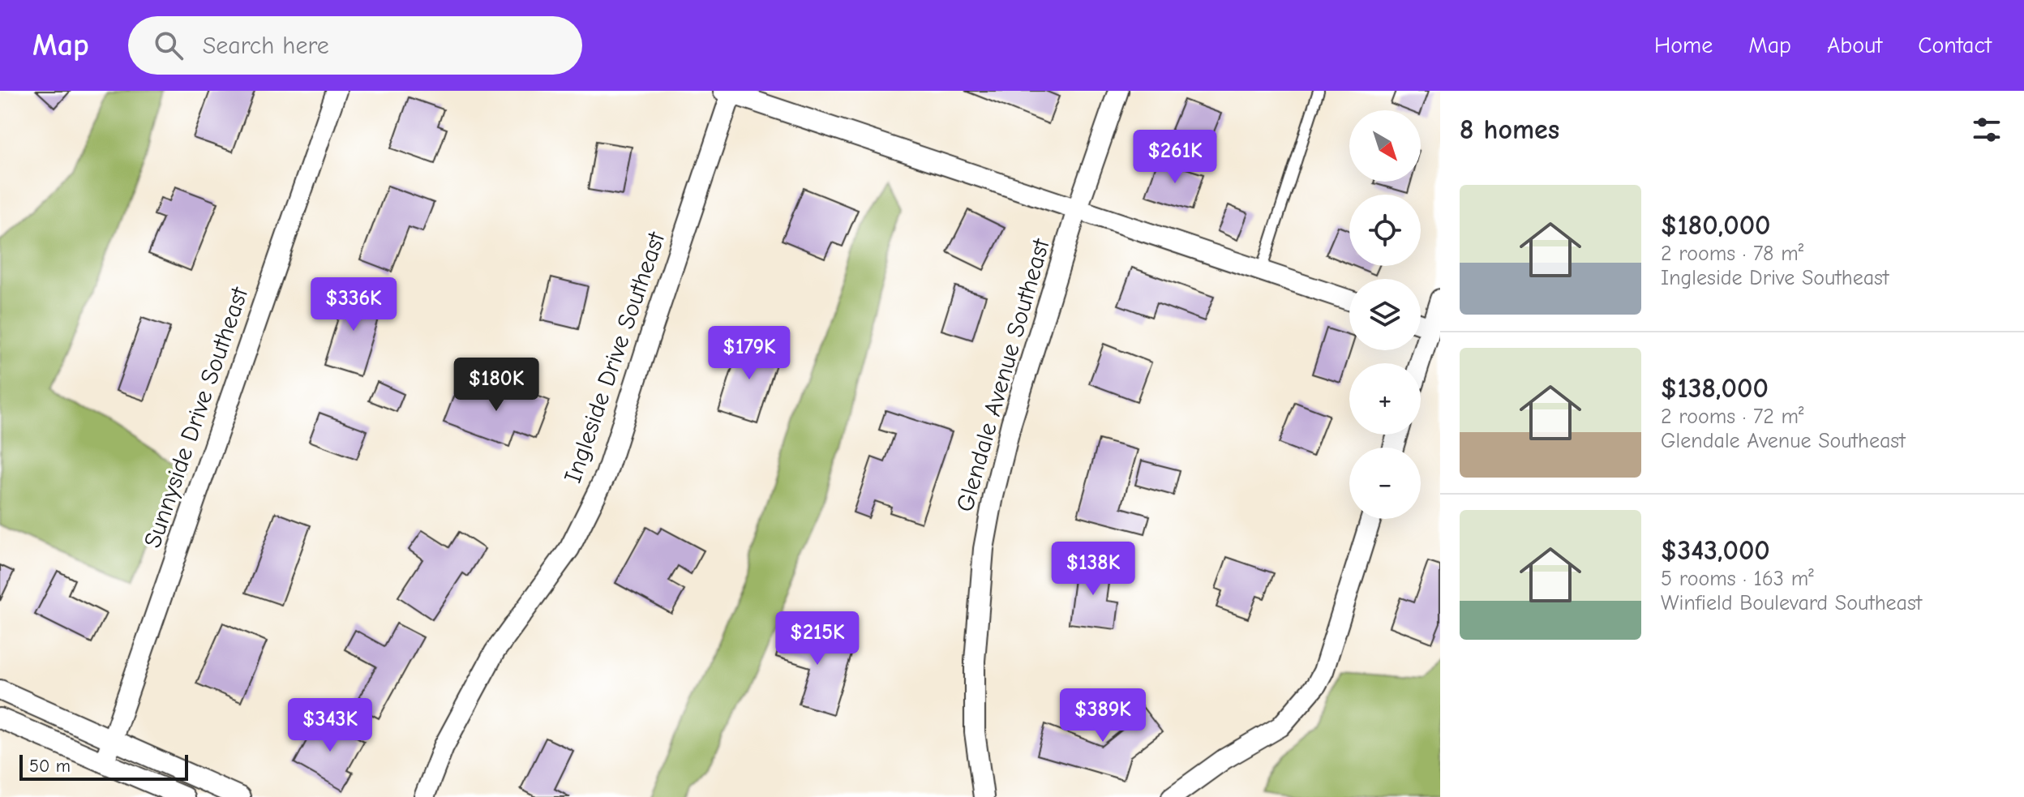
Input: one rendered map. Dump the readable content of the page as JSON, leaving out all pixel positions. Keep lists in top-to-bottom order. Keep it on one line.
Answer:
{"streets":{"street":["Ingleside Drive Southeast","Glendale Avenue Southeast","Sunnyside Drive Southeast"]},"scale_bar":"50 m","north":"bottom right","page":{"header":"Map","search":"Search here","nav":["Home","Map","About","Contact"],"heading":"8 homes","map_buttons":["+","−"],"price":["$261K","$336K","$179K","$180K","$138K","$215K","$389K","$343K"],"list":[{"name":"$180,000","note":"2 rooms · 78 m² · Ingleside Drive Southeast"},{"name":"$138,000","note":"2 rooms · 72 m² · Glendale Avenue Southeast"},{"name":"$343,000","note":"5 rooms · 163 m² · Winfield Boulevard Southeast"}],"scale":"50 m"}}
